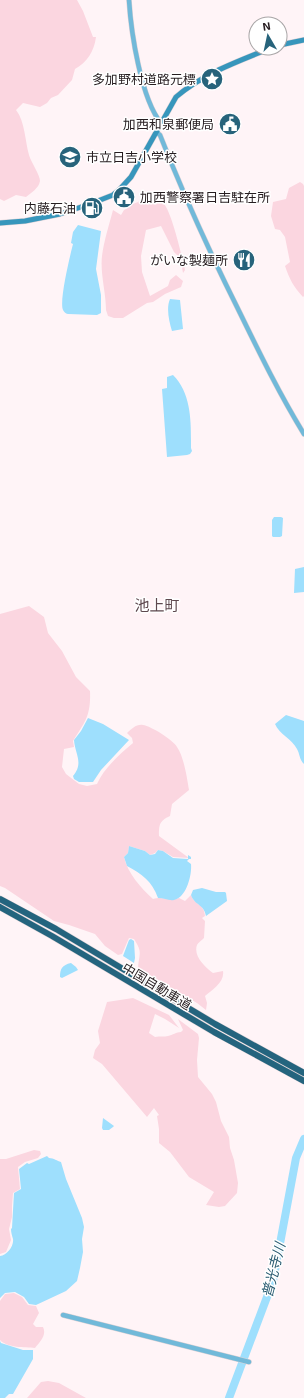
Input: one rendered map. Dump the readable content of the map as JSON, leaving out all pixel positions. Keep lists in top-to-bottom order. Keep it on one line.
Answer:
{"streets":{"highway":["中国自動車道"]},"districts":["池上町"],"water":["普光寺川"],"places":{"place":["多加野村道路元標"],"public building":["加西和泉郵便局","加西警察署日吉駐在所"],"school or university":["市立日吉小学校"],"fuel station":["内藤石油"],"restaurant":["がいな製麺所"]},"north":"top"}
